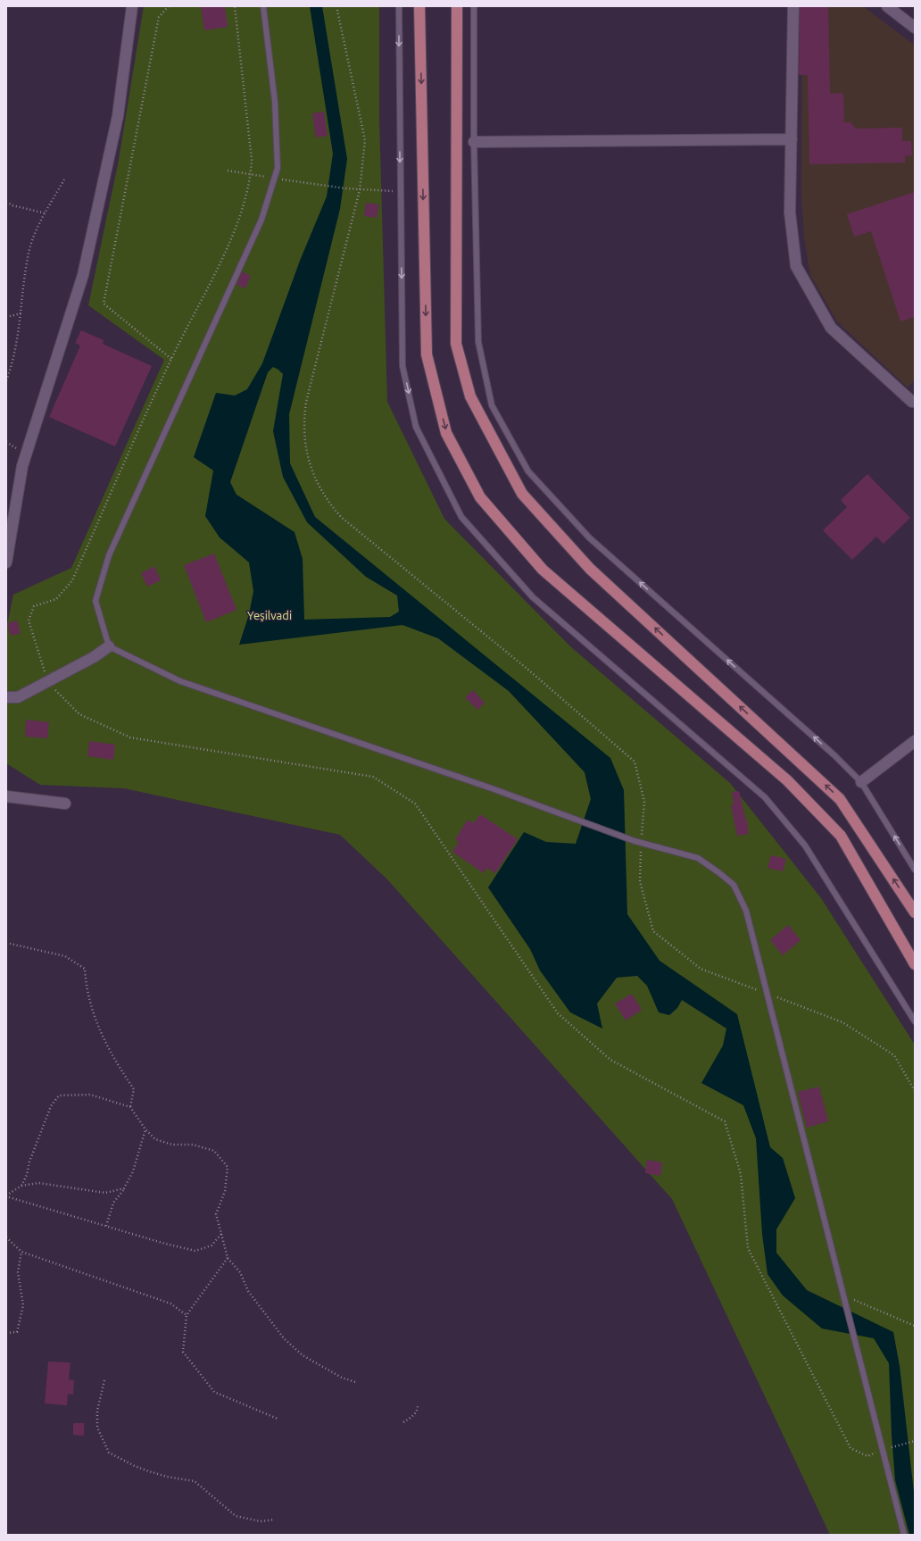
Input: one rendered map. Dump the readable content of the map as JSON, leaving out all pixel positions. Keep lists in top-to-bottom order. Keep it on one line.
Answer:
{"parks":["Yeşilvadi"]}
